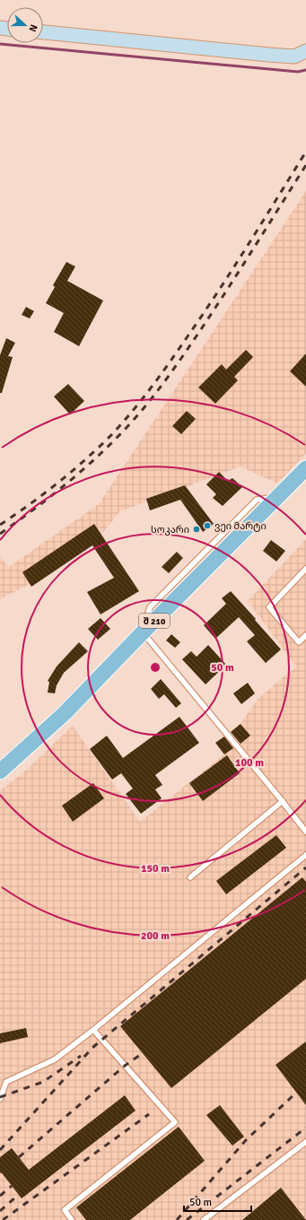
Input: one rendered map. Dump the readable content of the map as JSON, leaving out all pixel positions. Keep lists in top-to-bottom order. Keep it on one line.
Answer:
{"streets":{"main road":["შ 210"]},"places":["ვეი მარტი","სოკარი"],"scale_bar":"50 m","north":"right","rings":["50 m","100 m","150 m","200 m"]}
